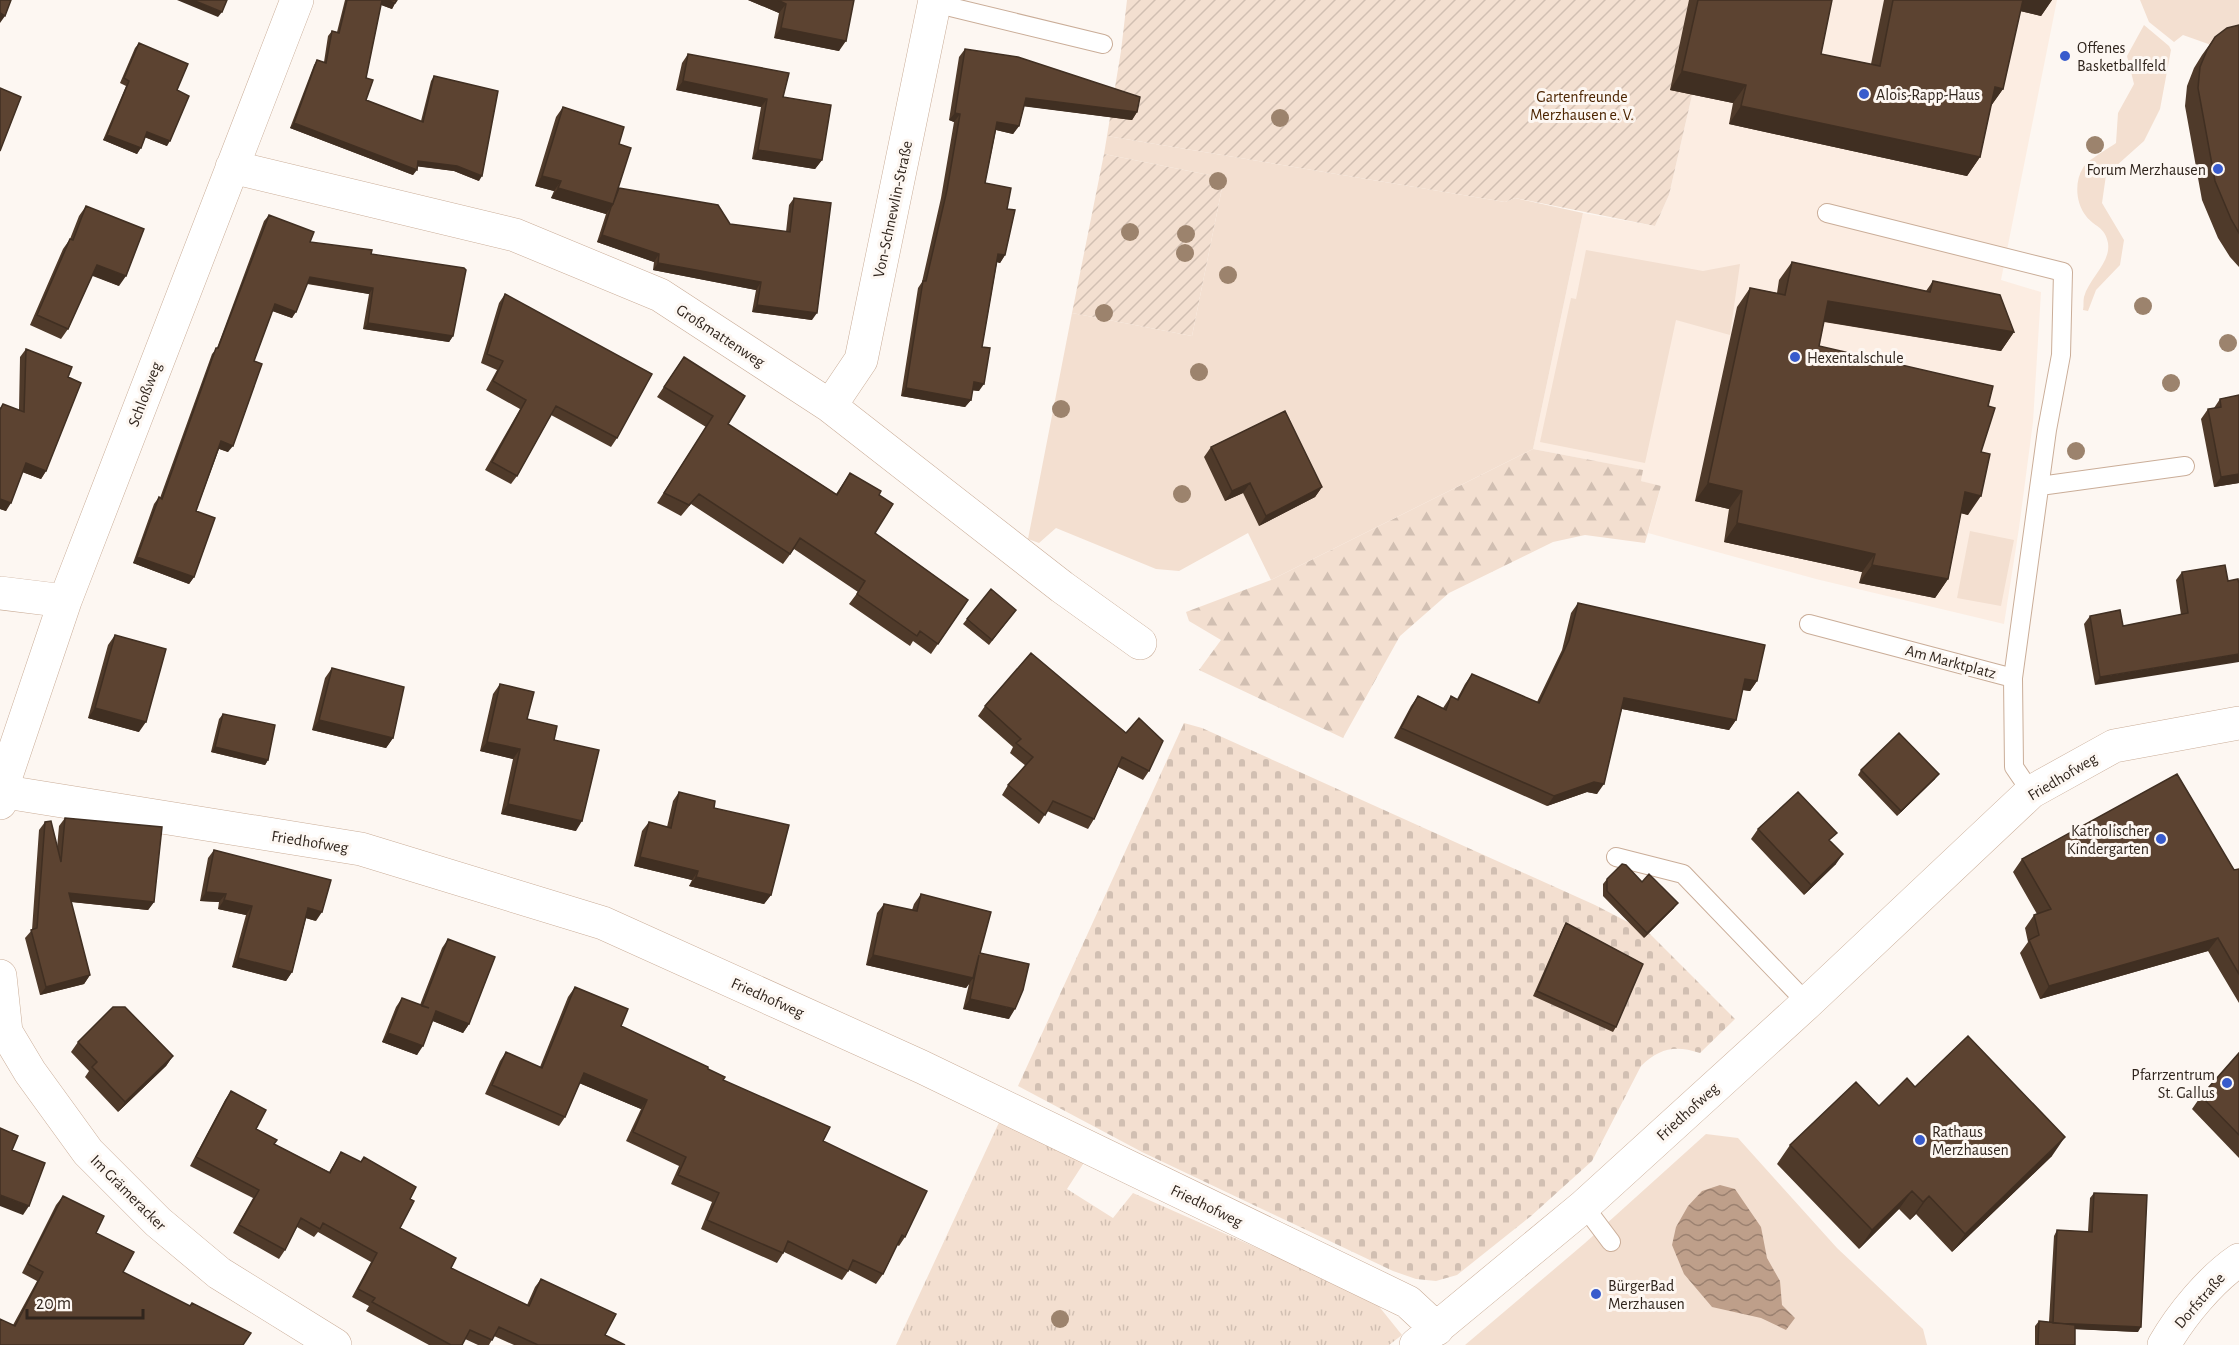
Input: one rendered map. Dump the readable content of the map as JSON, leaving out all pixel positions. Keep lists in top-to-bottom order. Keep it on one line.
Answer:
{"streets":{"street":["Von-Schnewlin-Straße","Großmattenweg","Schloßweg","Friedhofweg","Im Grämeracker","Dorfstraße"],"lane":["Am Marktplatz"]},"crossings":[["Von-Schnewlin-Straße","Großmattenweg"],["Großmattenweg","Schloßweg"],["Schloßweg","Friedhofweg"],["Am Marktplatz","Friedhofweg"]],"parks":["Gartenfreunde Merzhausen e. V."],"places":["Offenes Basketballfeld","Alois-Rapp-Haus","Forum Merzhausen","Hexentalschule","Katholischer Kindergarten","Pfarrzentrum St. Gallus","Rathaus Merzhausen","BürgerBad Merzhausen"],"scale_bar":"20 m"}
